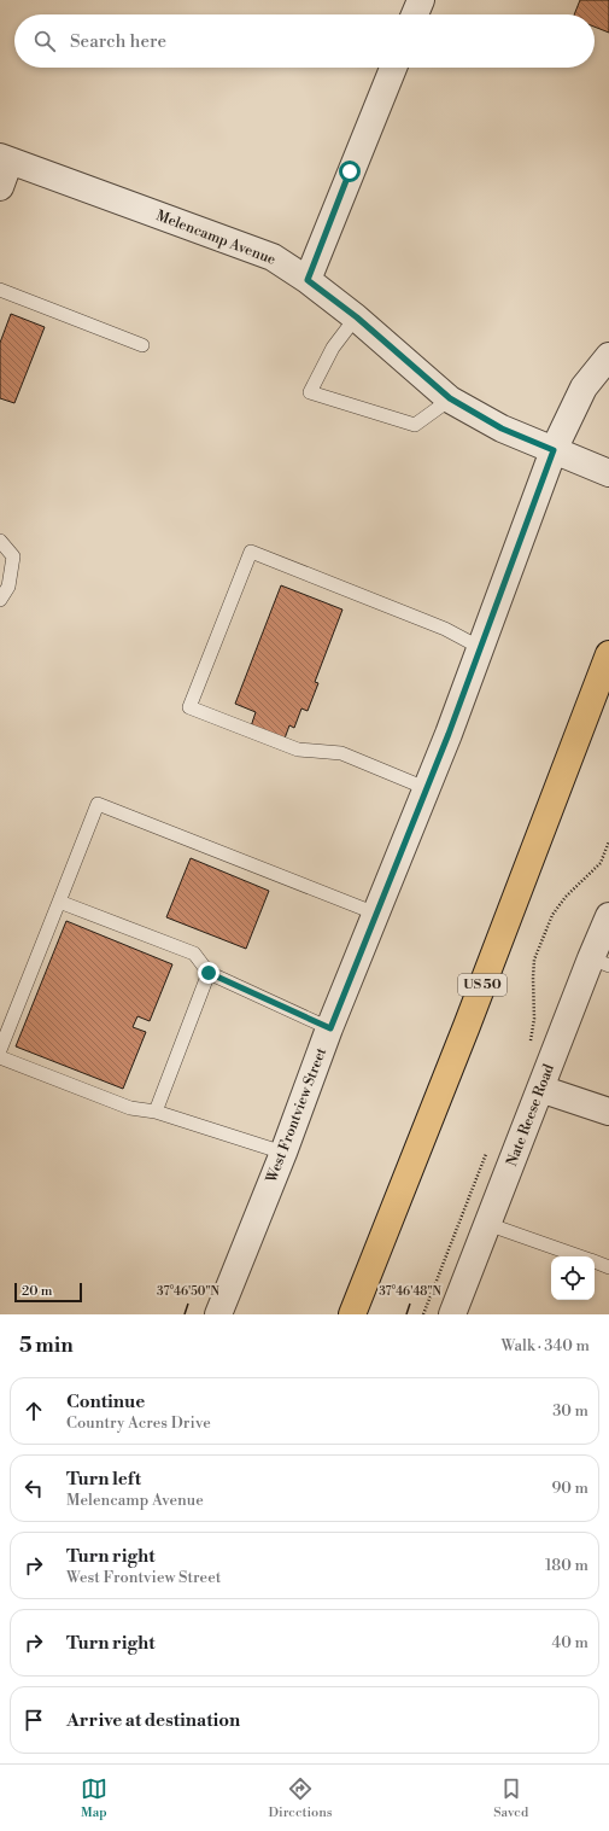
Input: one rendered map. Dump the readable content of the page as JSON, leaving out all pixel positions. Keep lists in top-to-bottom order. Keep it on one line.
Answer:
{"streets":{"highway":["US 50"],"street":["Melencamp Avenue","West Frontview Street","Nate Reese Road"]},"crossings":[["Melencamp Avenue","West Frontview Street"]],"scale_bar":"20 m","page":{"search":"Search here","scale":"20 m","heading":["5 min","Walk · 340 m"],"list":[["Continue","Country Acres Drive","30 m"],["Turn left","Melencamp Avenue","90 m"],["Turn right","West Frontview Street","180 m"],["Turn right","40 m"],"Arrive at destination"],"nav":["Map","Directions","Saved"]},"coordinates":["37°46'50\"N","37°46'48\"N"]}
